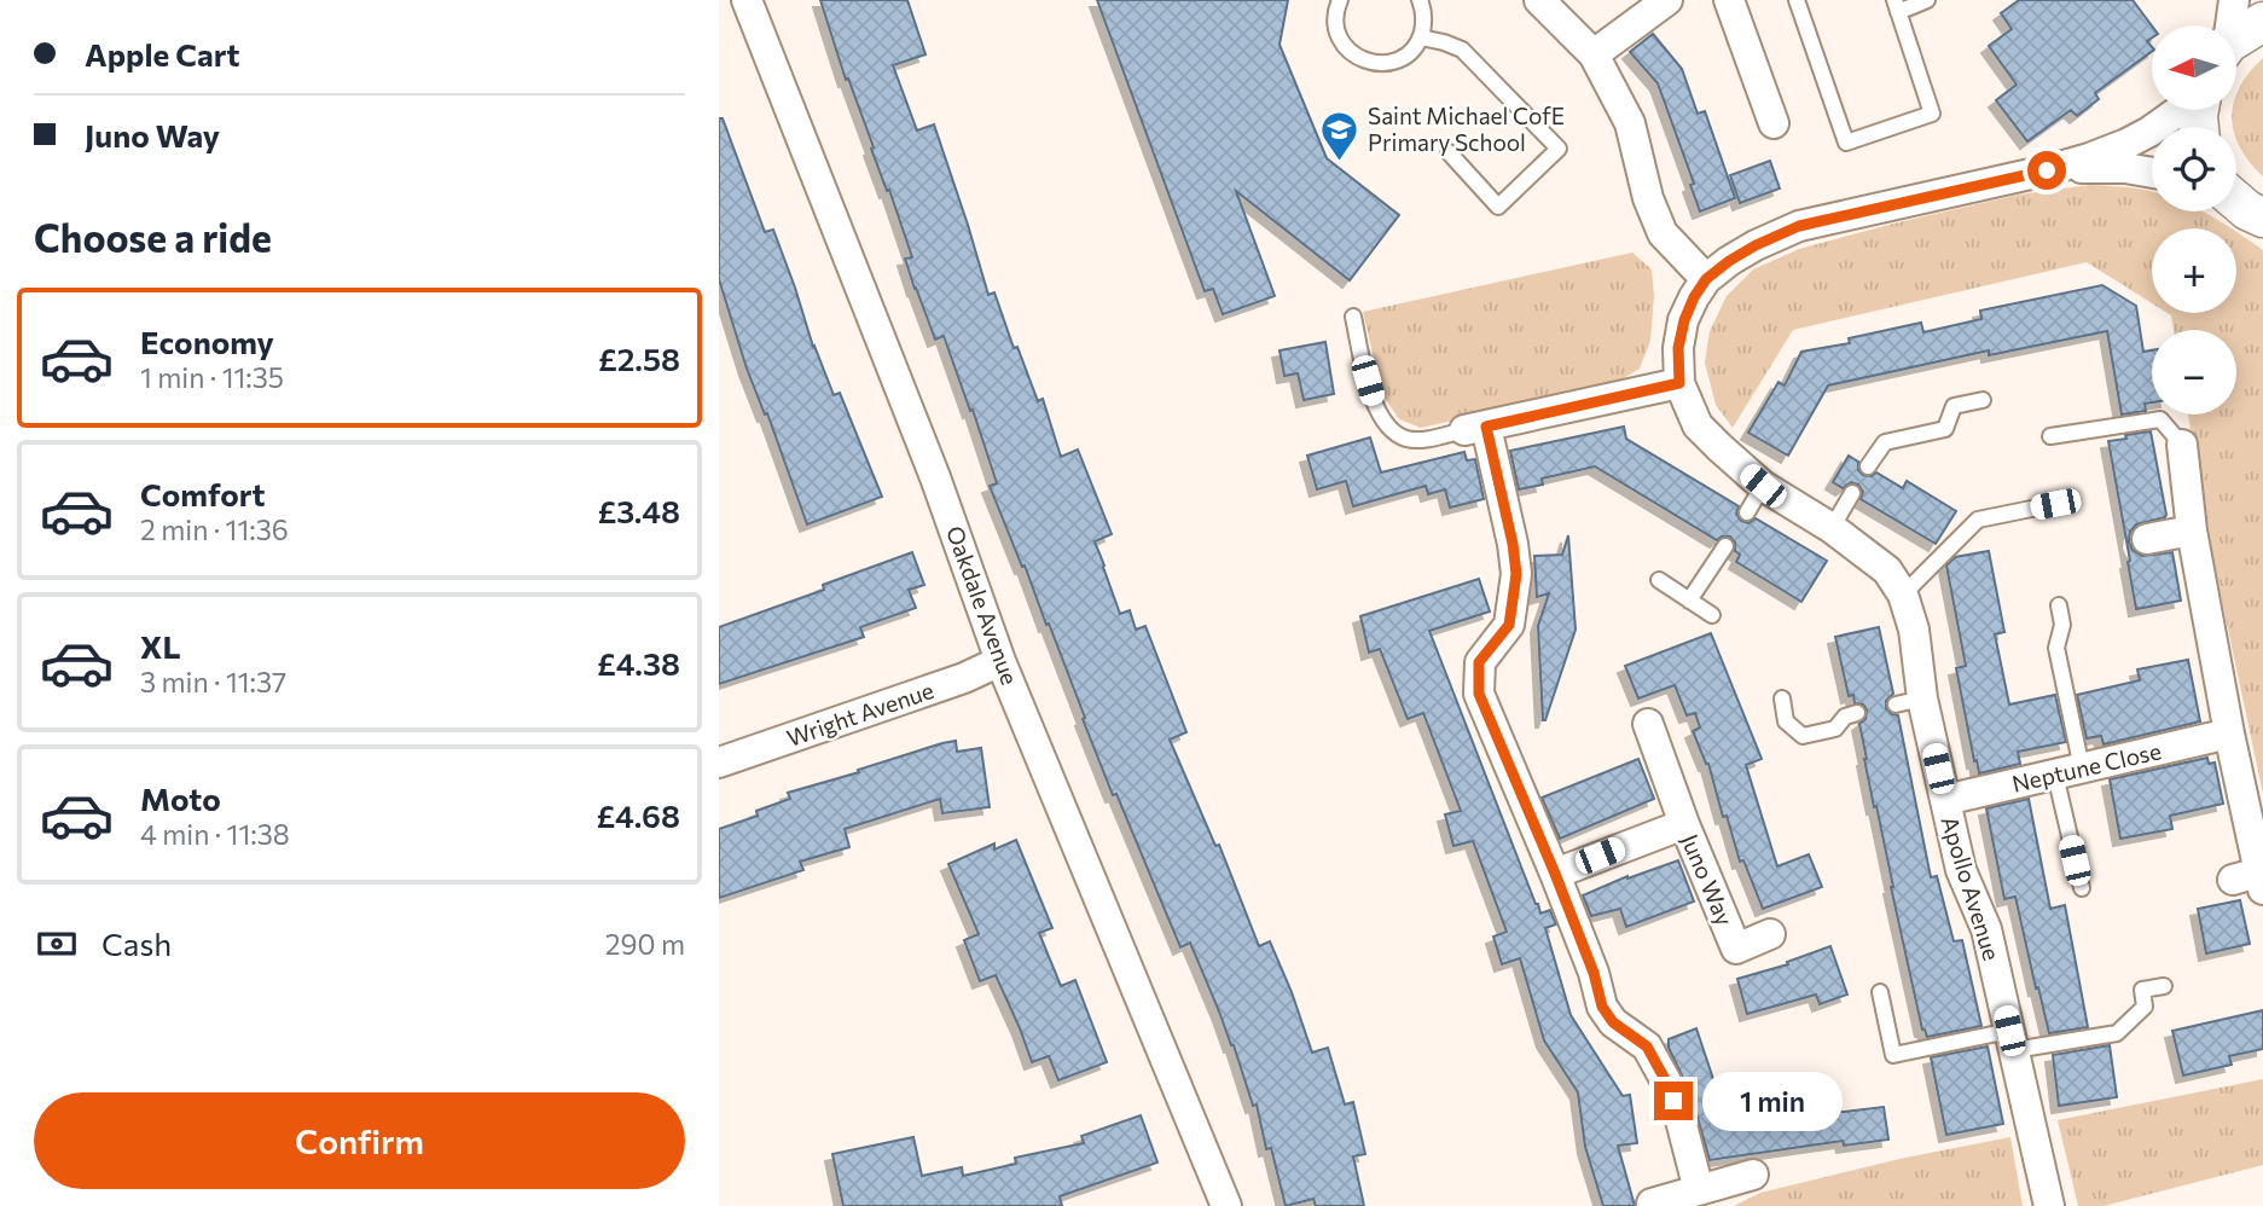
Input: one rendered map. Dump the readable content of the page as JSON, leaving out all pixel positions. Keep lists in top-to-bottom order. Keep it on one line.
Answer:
{"streets":{"street":["Oakdale Avenue","Wright Avenue","Neptune Close","Juno Way","Apollo Avenue"]},"crossings":[["Oakdale Avenue","Wright Avenue"],["Neptune Close","Apollo Avenue"]],"places":{"school or university":["Saint Michael CofE Primary School"]},"north":"left","page":{"banner":["Apple Cart","Juno Way"],"map_buttons":["+","−"],"heading":"Choose a ride","list":[{"name":"Economy","note":"1 min · 11:35","value":"£2.58"},{"name":"Comfort","note":"2 min · 11:36","value":"£3.48"},{"name":"XL","note":"3 min · 11:37","value":"£4.38"},{"name":"Moto","note":"4 min · 11:38","value":"£4.68"}],"pay":["Cash","290 m"],"bubble":"1 min","buttons":"Confirm"}}
